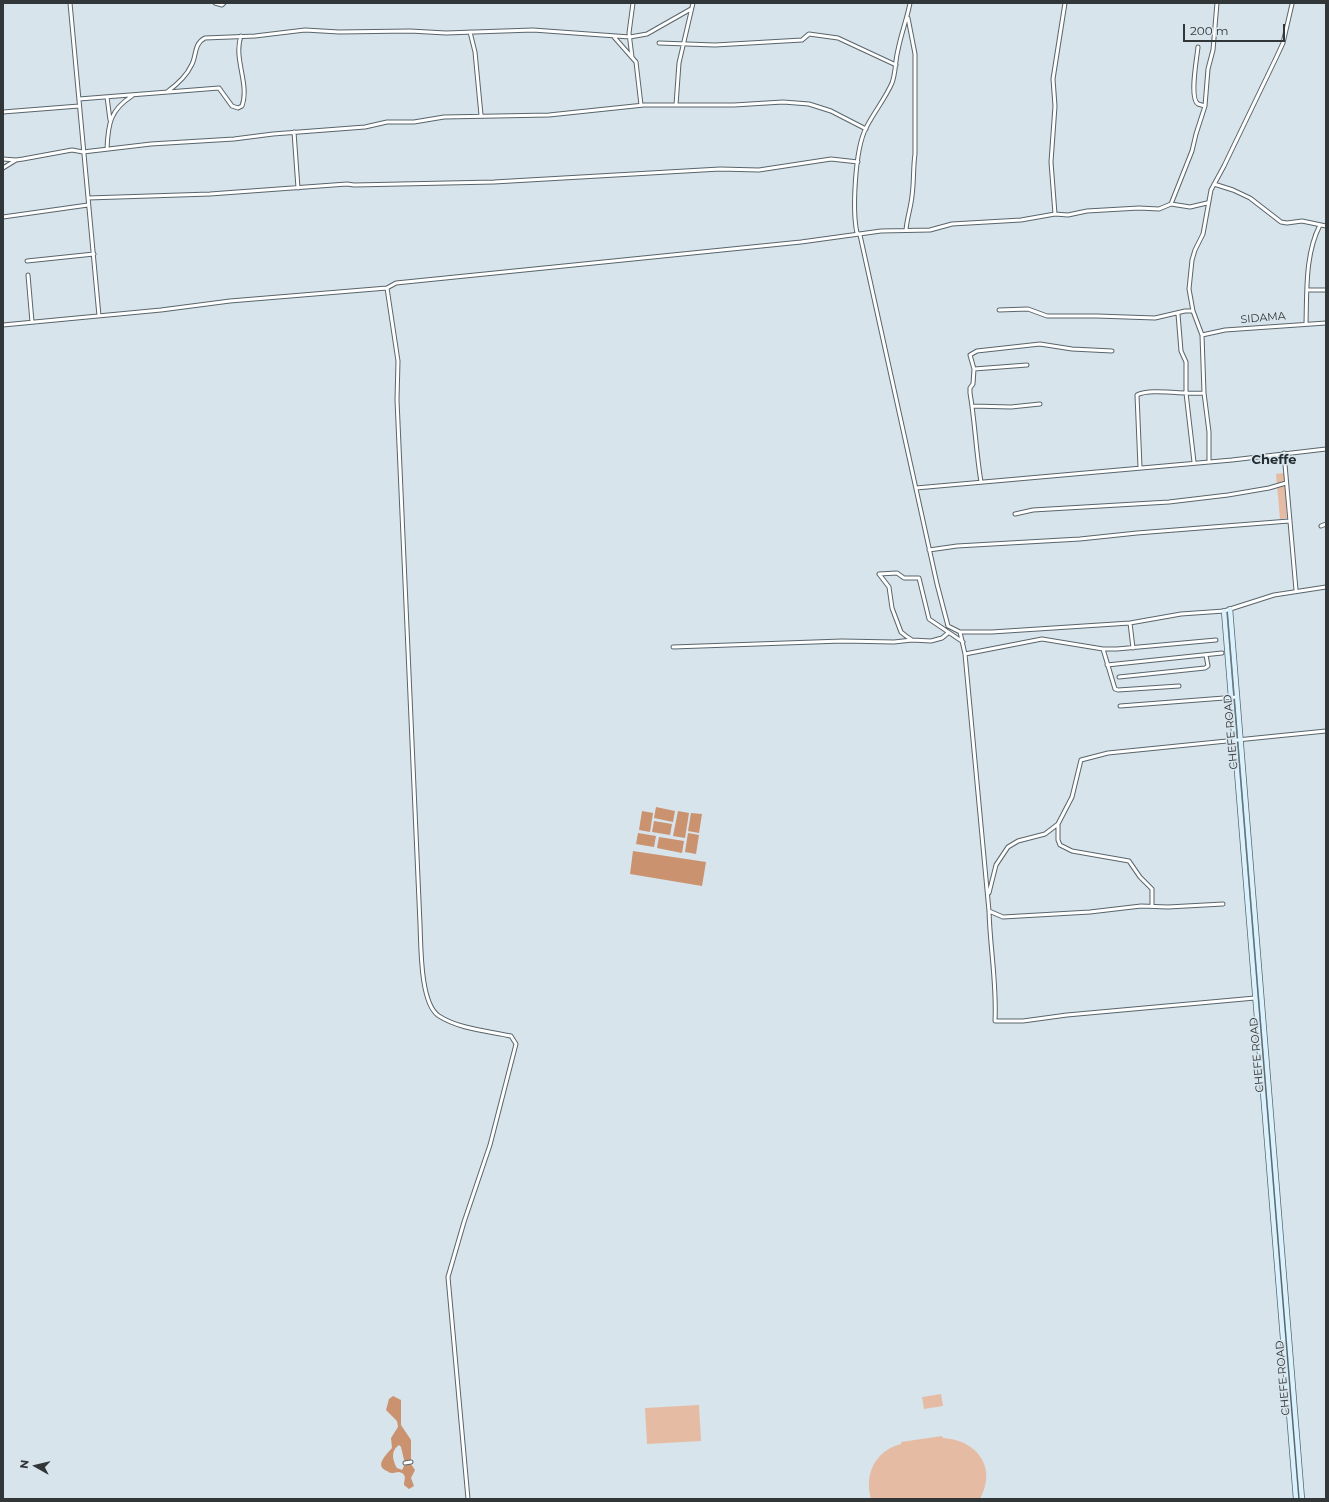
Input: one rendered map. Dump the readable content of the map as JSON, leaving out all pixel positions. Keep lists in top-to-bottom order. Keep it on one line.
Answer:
{"streets":{"street":["SIDAMA","CHEFE ROAD"]},"districts":["Cheffe"],"scale_bar":"200 m","north":"left"}
